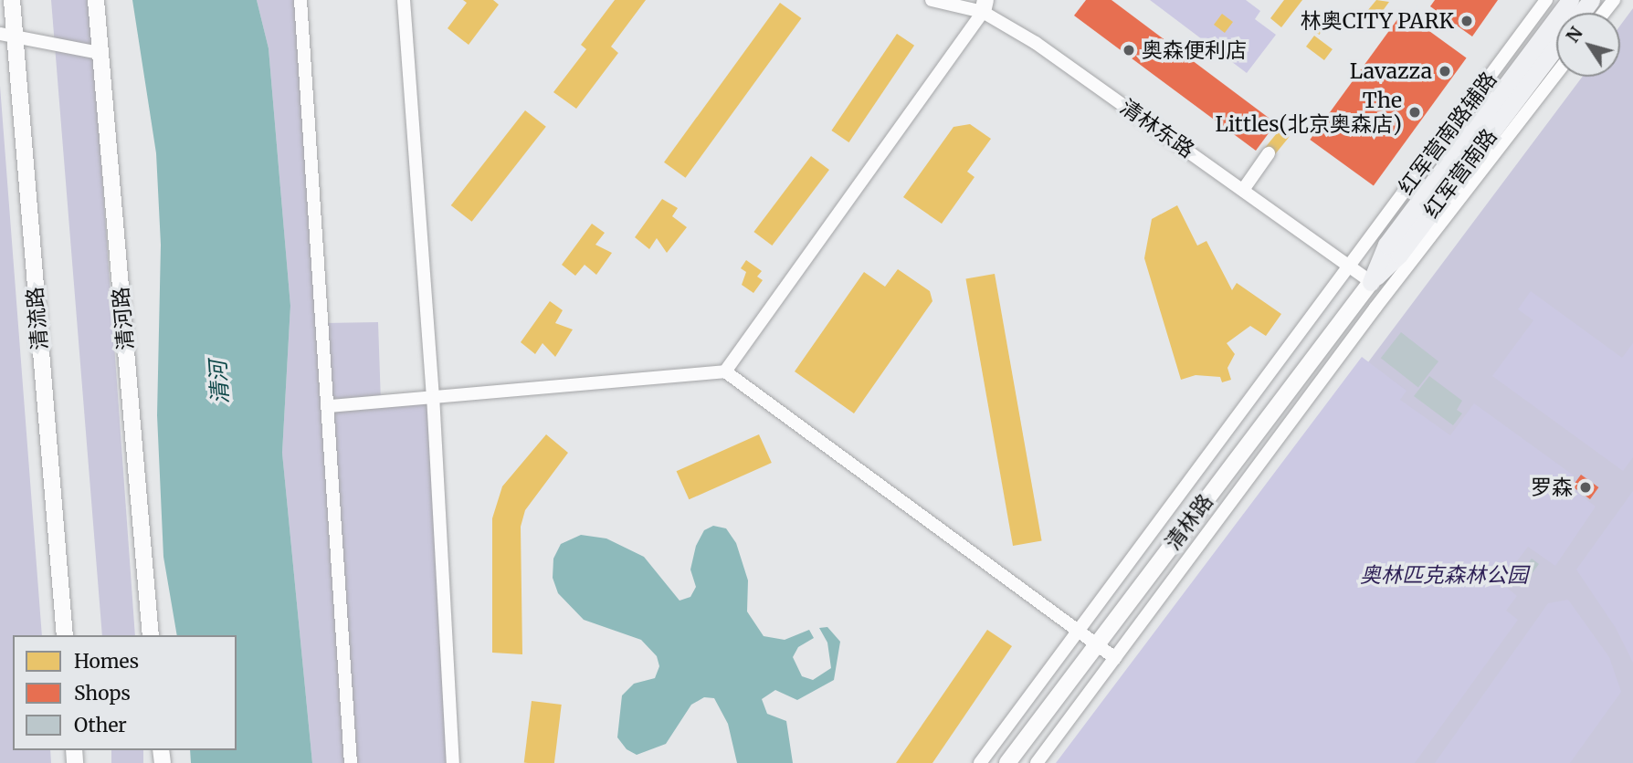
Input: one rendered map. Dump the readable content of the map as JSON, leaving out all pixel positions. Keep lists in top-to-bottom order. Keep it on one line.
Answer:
{"streets":{"main road":["红军营南路"],"street":["清林东路","红军营南路辅路","清流路","清河路","清林路"]},"crossings":[["清林东路","红军营南路辅路"],["清林东路","红军营南路"],["清林东路","清林路"],["红军营南路","清林路"]],"water":["清河"],"parks":["奥林匹克森林公园"],"places":["林奥CITY PARK","奥森便利店","Lavazza","The Littles(北京奥森店)","罗森"],"legend":["Homes","Shops","Other"],"north":"top left"}
